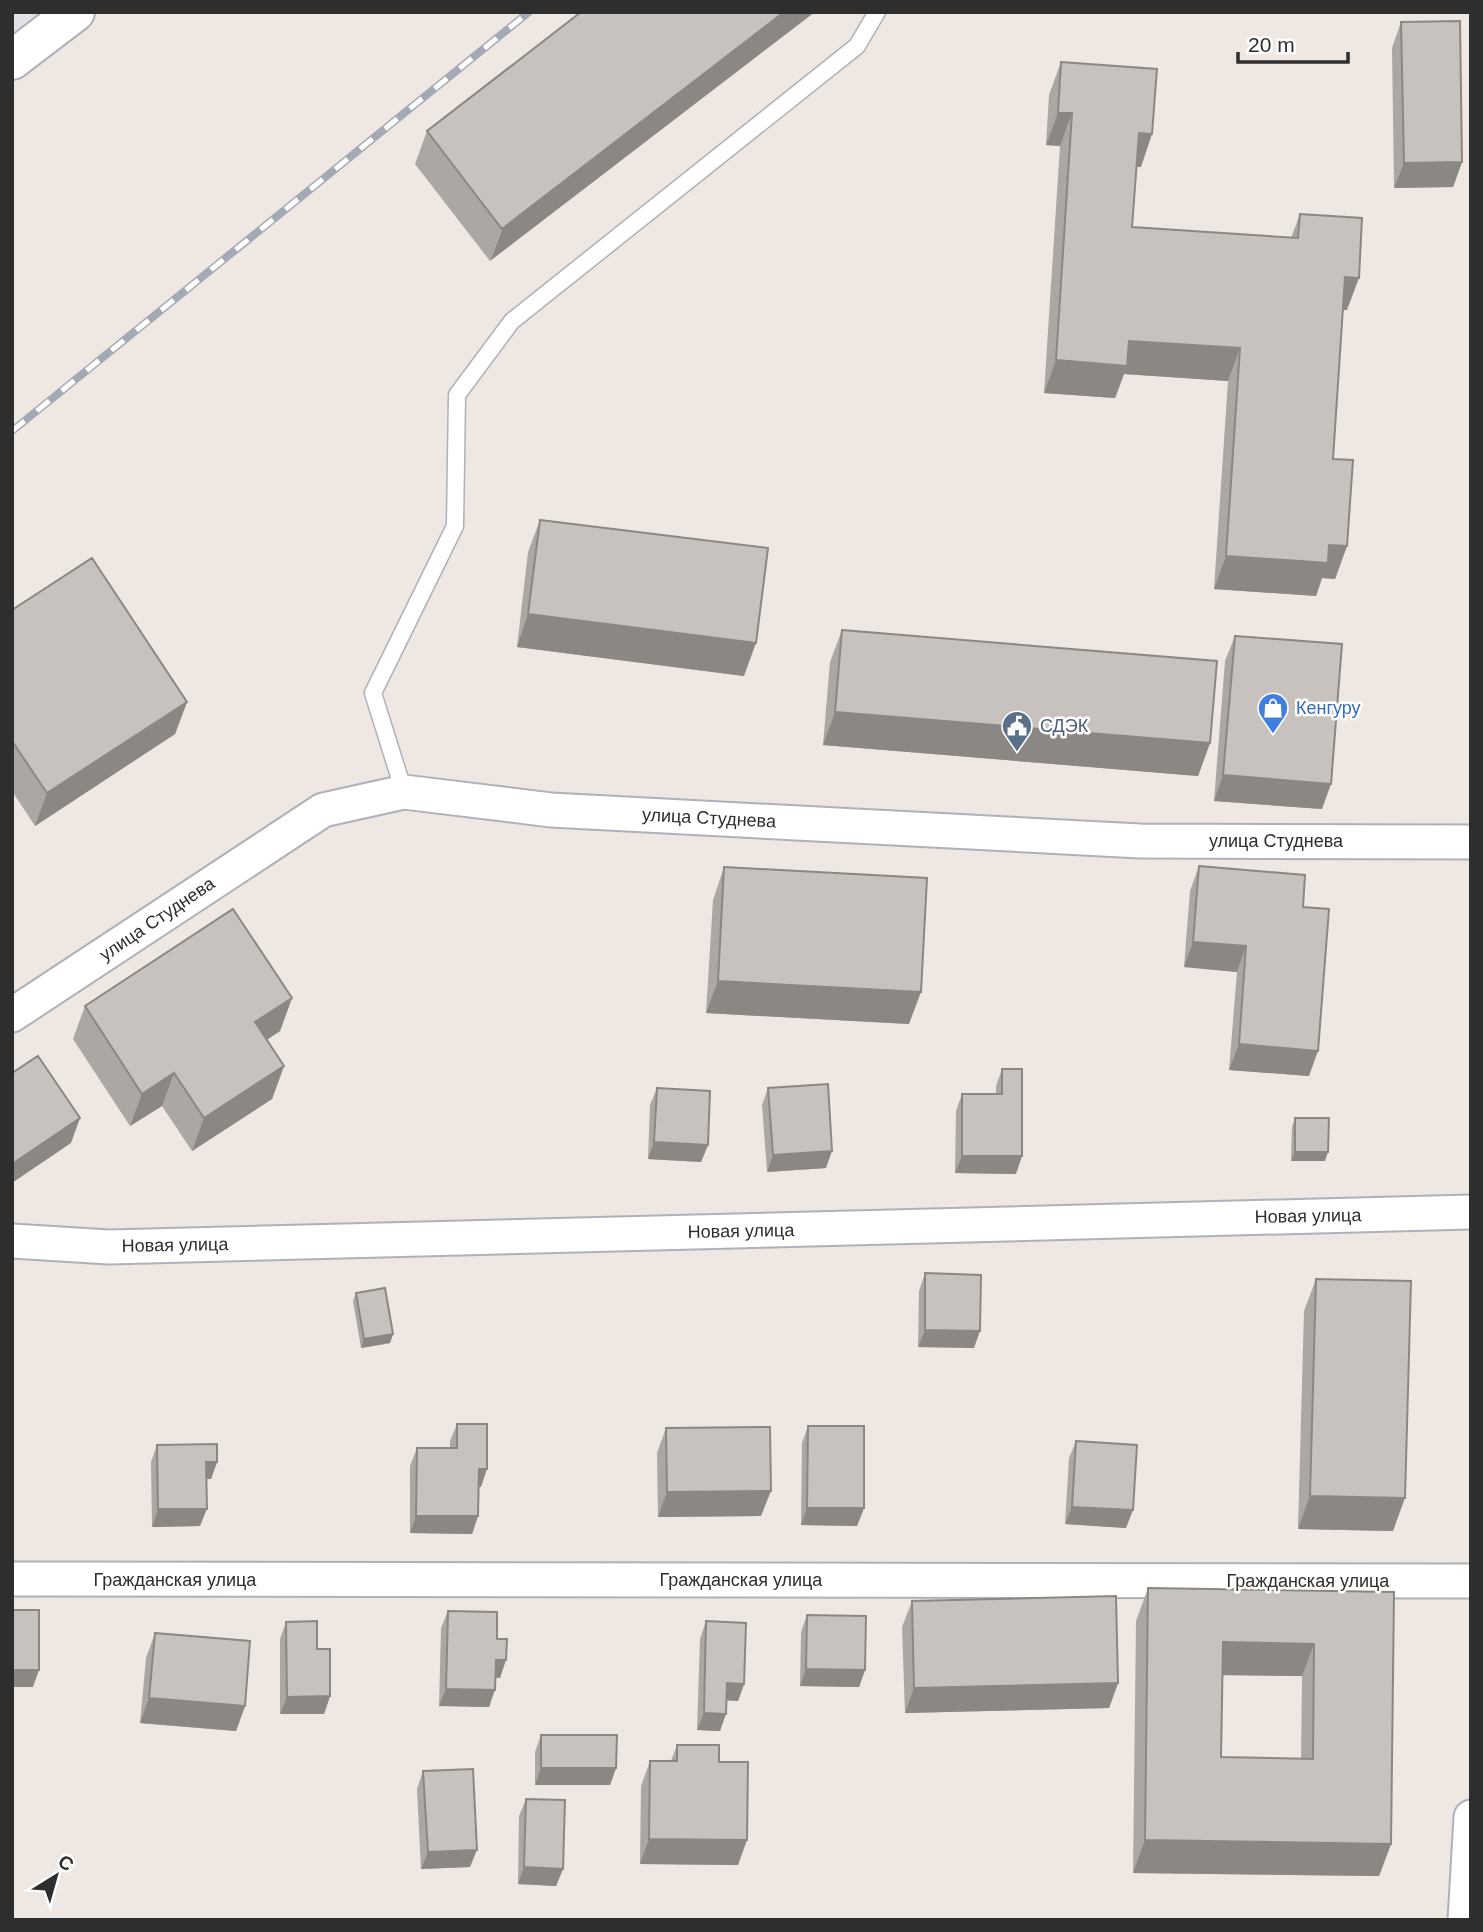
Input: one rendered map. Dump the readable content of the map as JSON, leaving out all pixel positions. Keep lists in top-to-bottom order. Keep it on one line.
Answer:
{"streets":{"street":["улица Студнева","Новая улица","Гражданская улица"]},"places":{"shop":["Кенгуру"],"public building":["СДЭК"]},"scale_bar":"20 m","north":"top right"}
